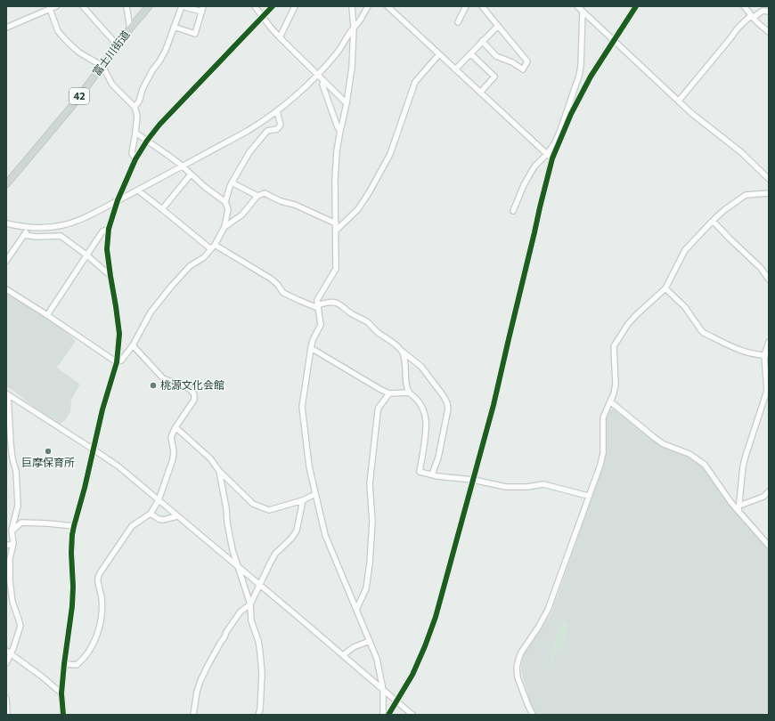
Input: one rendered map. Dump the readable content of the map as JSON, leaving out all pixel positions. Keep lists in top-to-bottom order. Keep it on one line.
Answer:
{"streets":{"main road":["富士川街道","42"]},"places":["桃源文化会館","巨摩保育所"]}
